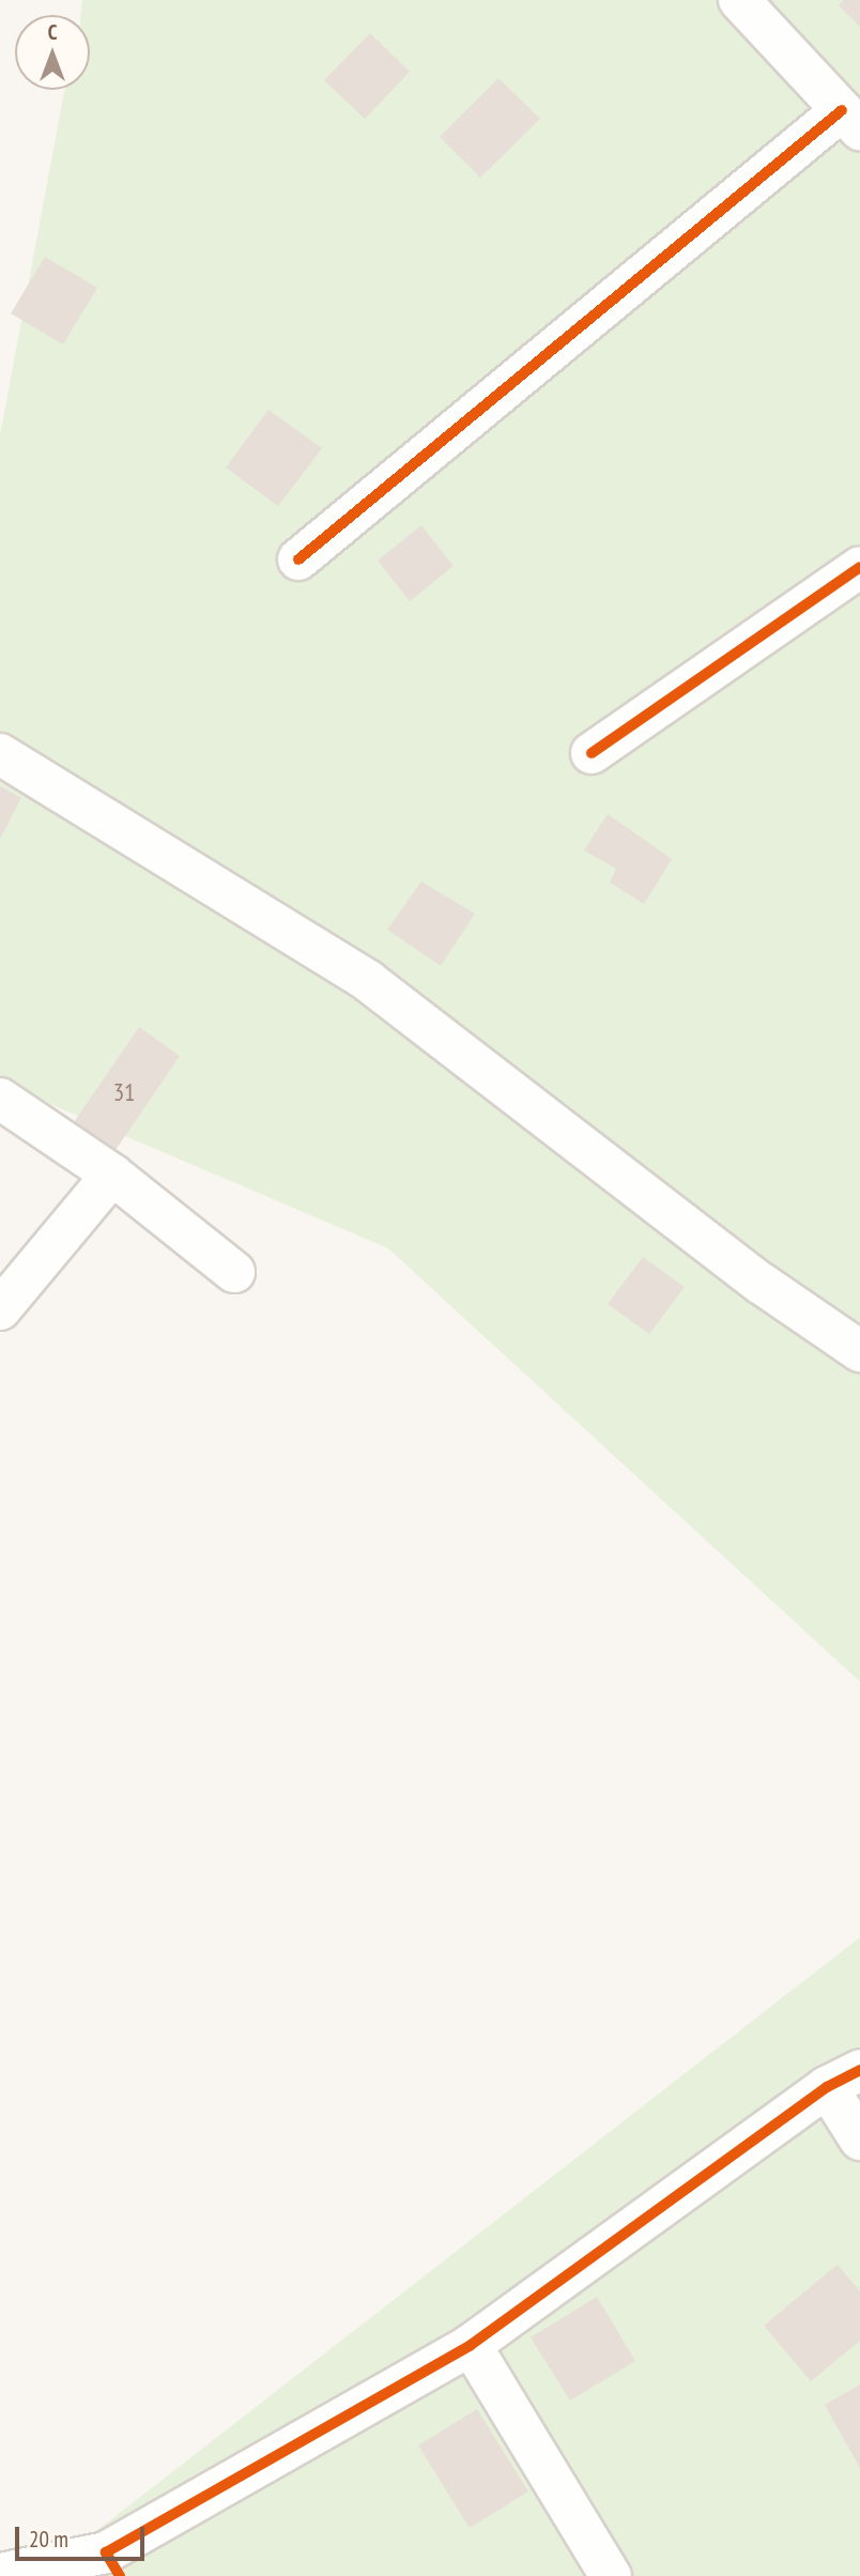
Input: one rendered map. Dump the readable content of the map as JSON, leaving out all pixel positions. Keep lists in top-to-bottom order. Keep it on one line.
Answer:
{"house_numbers":["31"],"scale_bar":"20 m","north":"top"}
